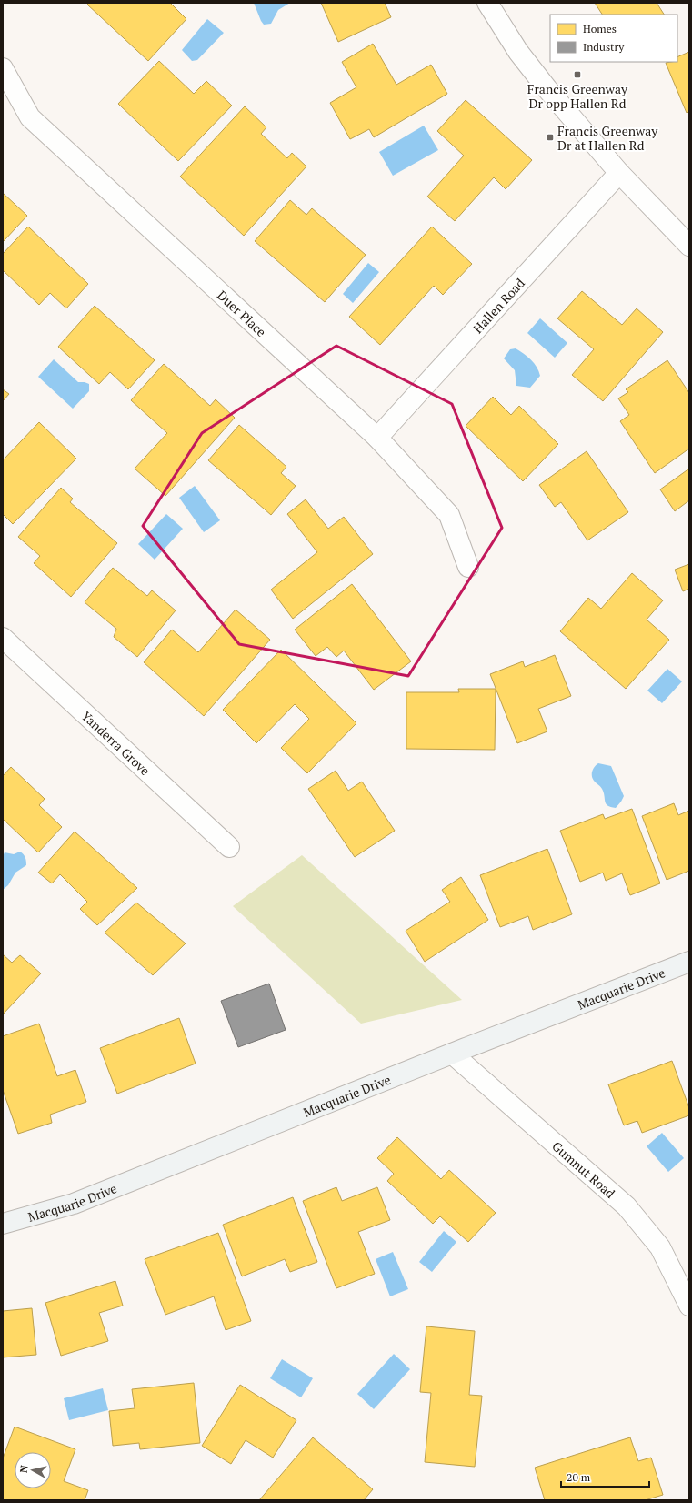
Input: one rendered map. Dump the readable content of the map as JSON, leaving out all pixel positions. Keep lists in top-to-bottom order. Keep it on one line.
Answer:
{"streets":{"main road":["Macquarie Drive"],"street":["Hallen Road","Duer Place","Yanderra Grove","Gumnut Road"]},"crossings":[["Hallen Road","Duer Place"],["Macquarie Drive","Gumnut Road"]],"places":{"transit":["Francis Greenway Dr opp Hallen Rd","Francis Greenway Dr at Hallen Rd"]},"legend":["Homes","Industry"],"scale_bar":"20 m","north":"left"}
